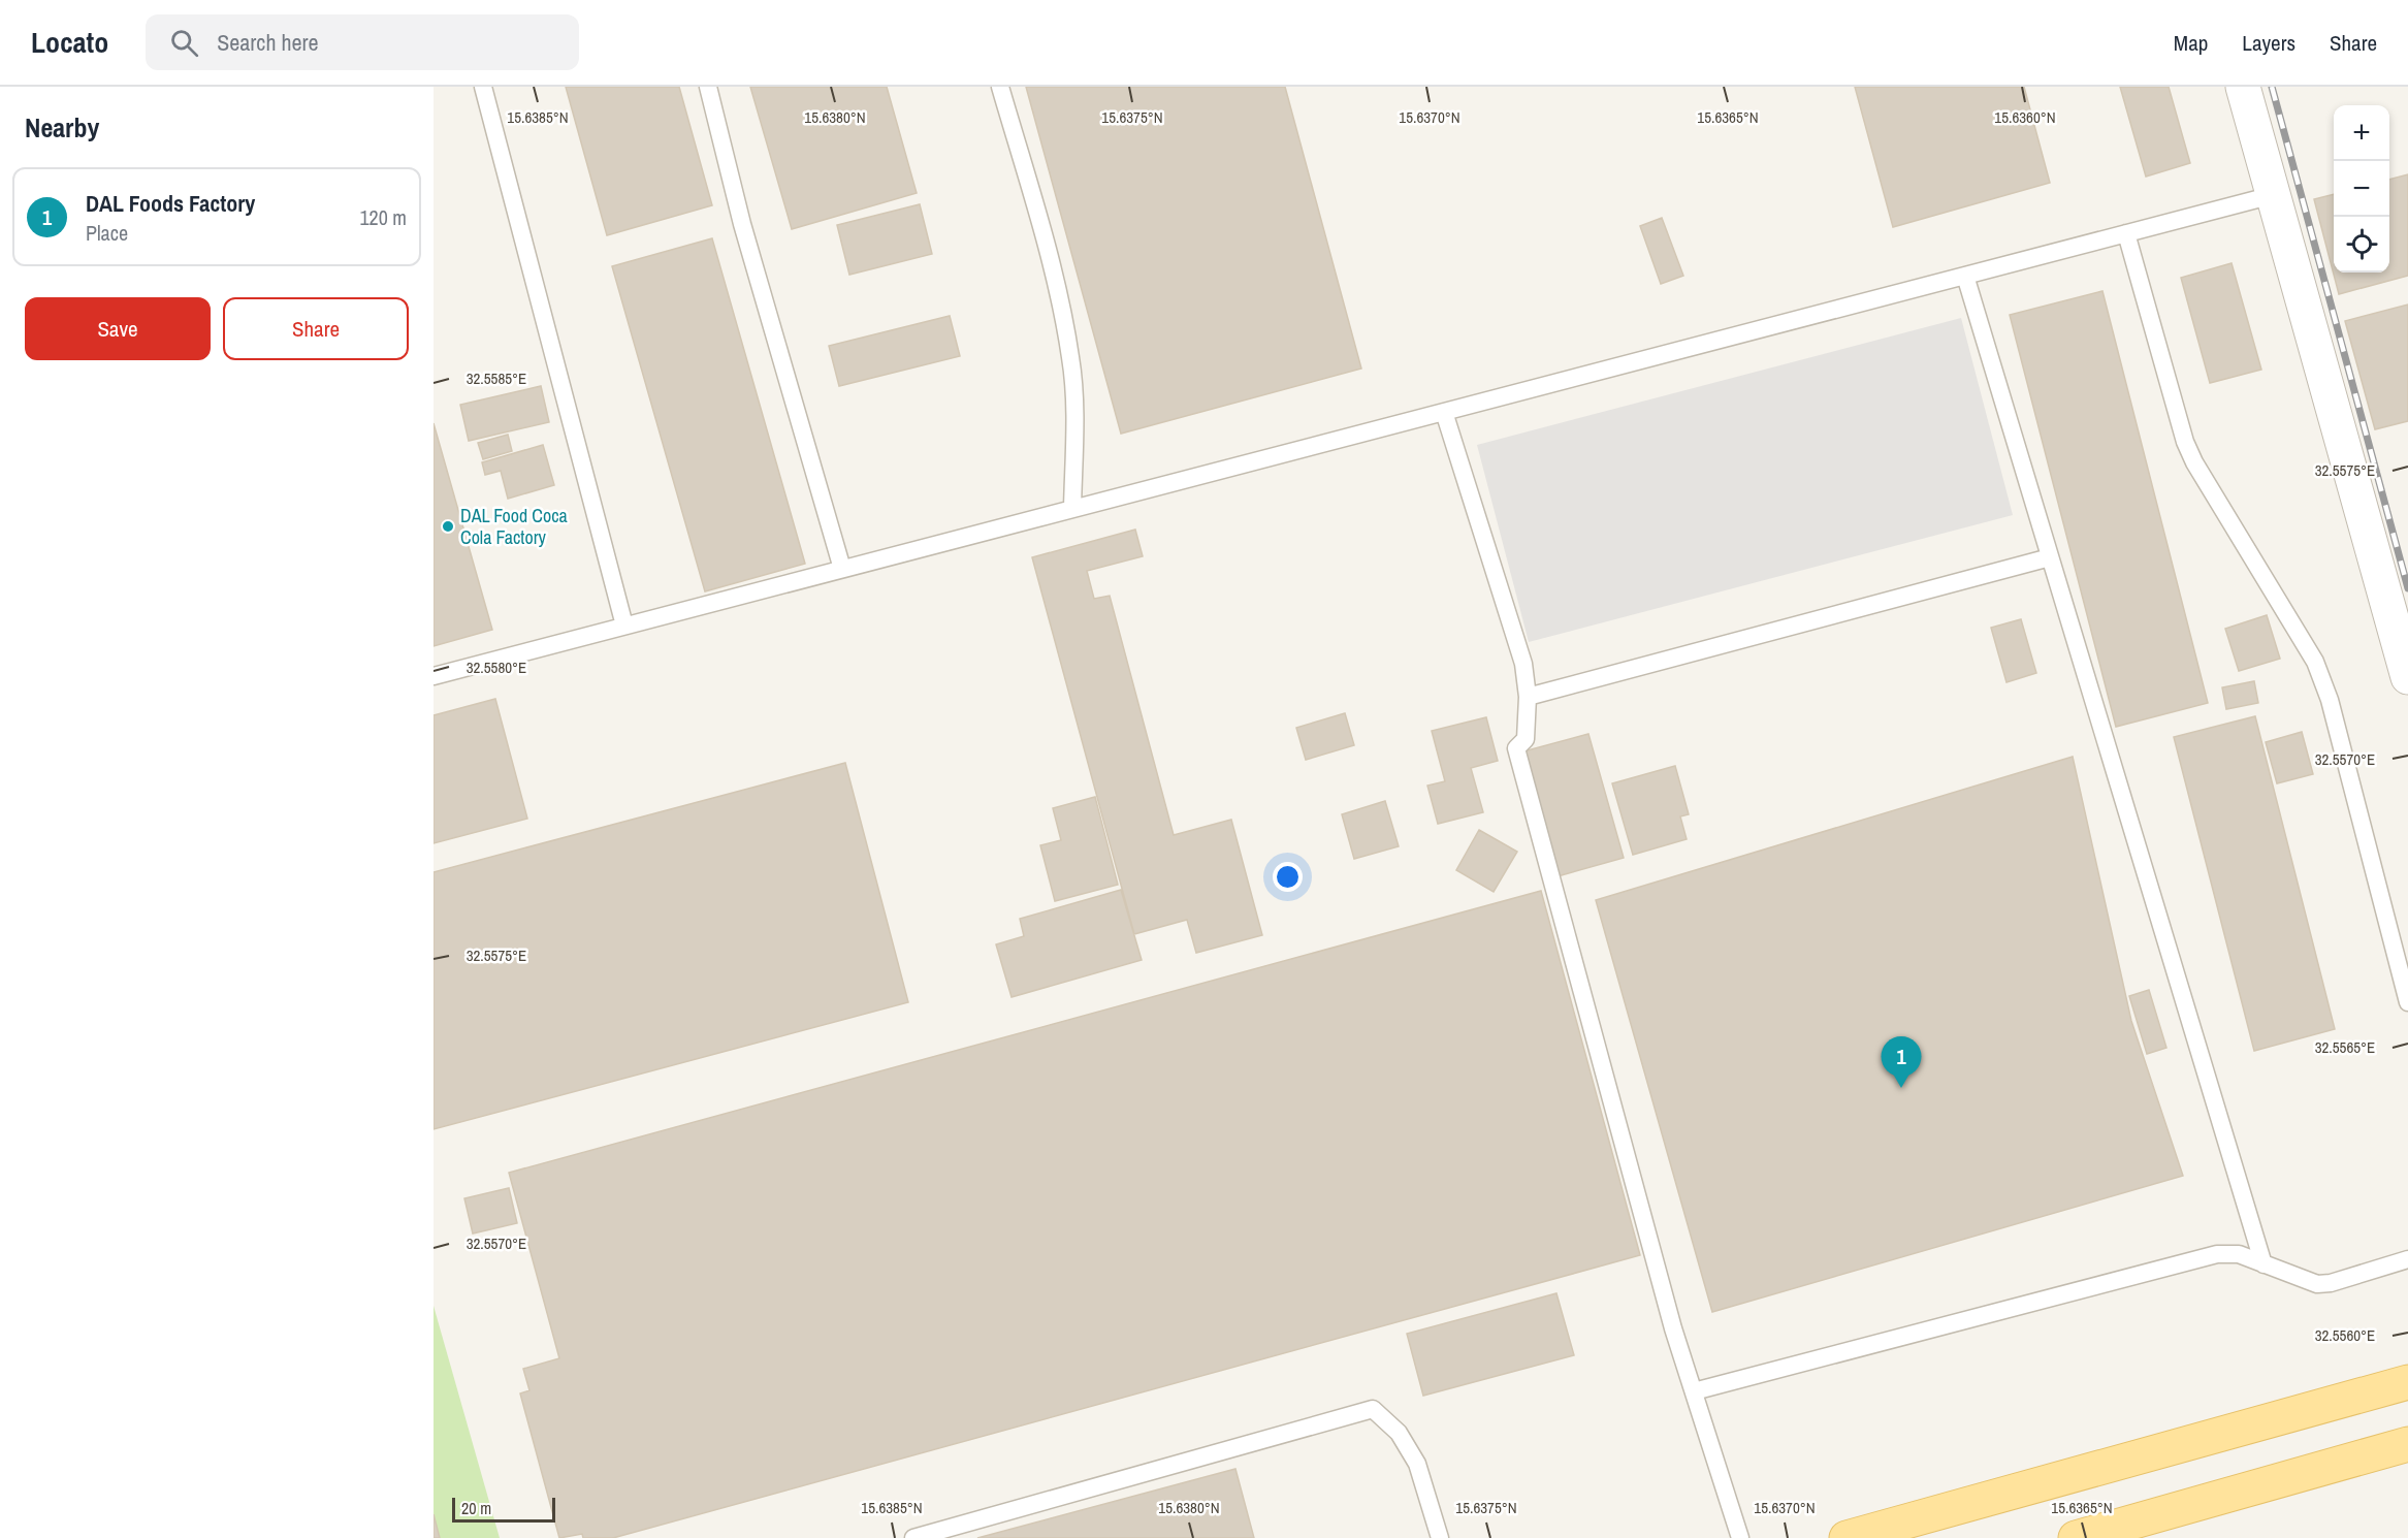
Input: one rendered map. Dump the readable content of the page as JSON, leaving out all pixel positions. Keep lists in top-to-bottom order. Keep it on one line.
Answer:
{"places":["DAL Food Coca Cola Factory"],"scale_bar":"20 m","page":{"header":"Locato","search":"Search here","nav":["Map","Layers","Share"],"heading":"Nearby","map_buttons":["+","−"],"list":[{"mark":"1","name":"DAL Foods Factory","note":"Place","value":"120 m"}],"buttons":["Save","Share"],"pins":"1","scale":"20 m"},"coordinates":["15.6360°N","15.6385°N","15.6380°N","15.6375°N","15.6370°N","15.6365°N","32.5585°E","32.5575°E","32.5580°E","32.5570°E","32.5565°E","32.5560°E"]}
